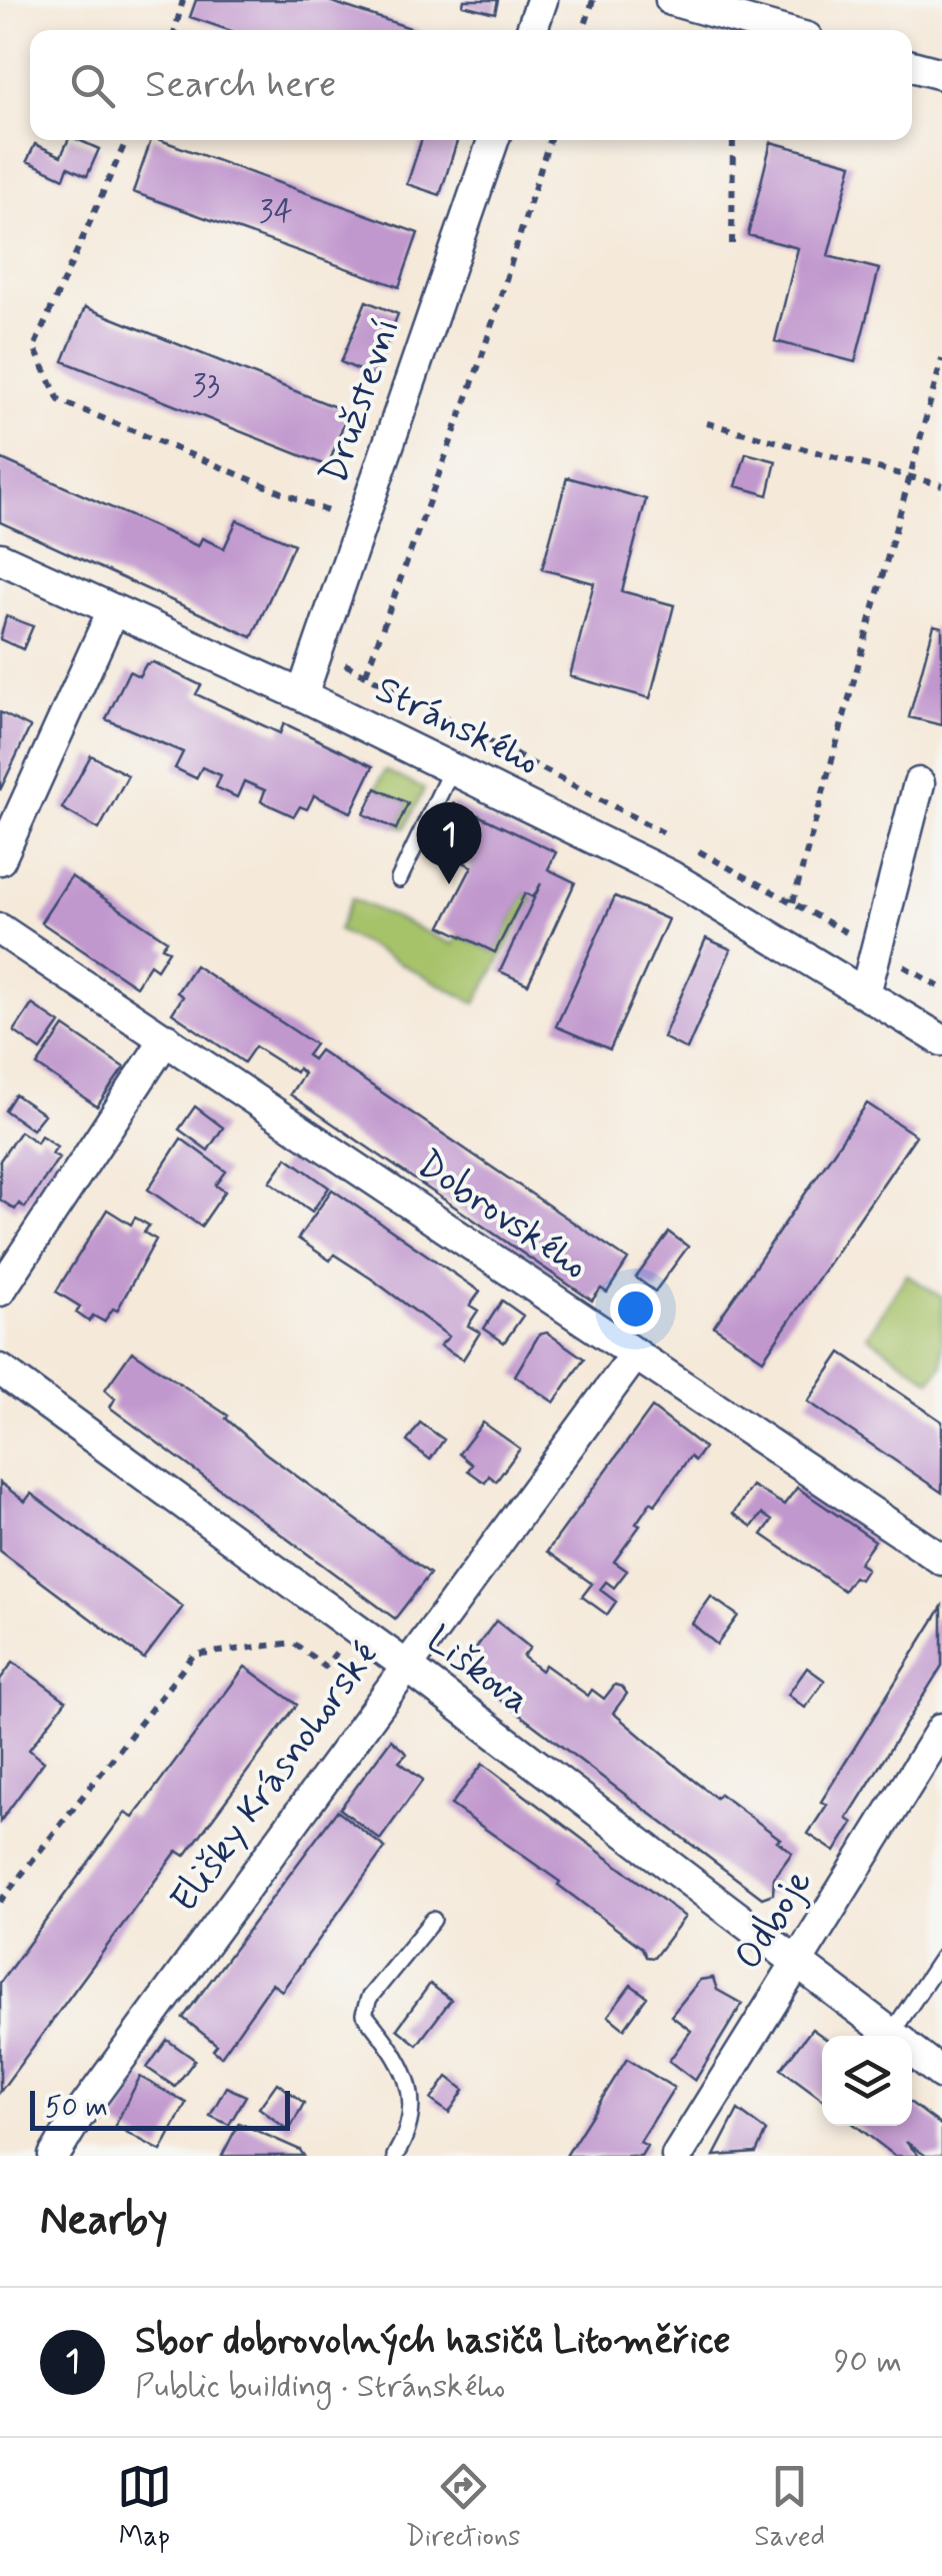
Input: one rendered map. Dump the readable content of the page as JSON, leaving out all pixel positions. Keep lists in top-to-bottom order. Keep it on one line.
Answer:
{"streets":{"street":["Družstevní","Stránského","Dobrovského","Liškova","Elišky Krásnohorské","Odboje"]},"crossings":[["Družstevní","Stránského"],["Dobrovského","Elišky Krásnohorské"],["Liškova","Elišky Krásnohorské"],["Liškova","Odboje"]],"house_numbers":["34","33"],"scale_bar":"50 m","page":{"search":"Search here","pins":"1","scale":"50 m","heading":"Nearby","list":[{"mark":"1","name":"Sbor dobrovolných hasičů Litoměřice","note":"Public building · Stránského","value":"90 m"}],"nav":["Map","Directions","Saved"]}}
